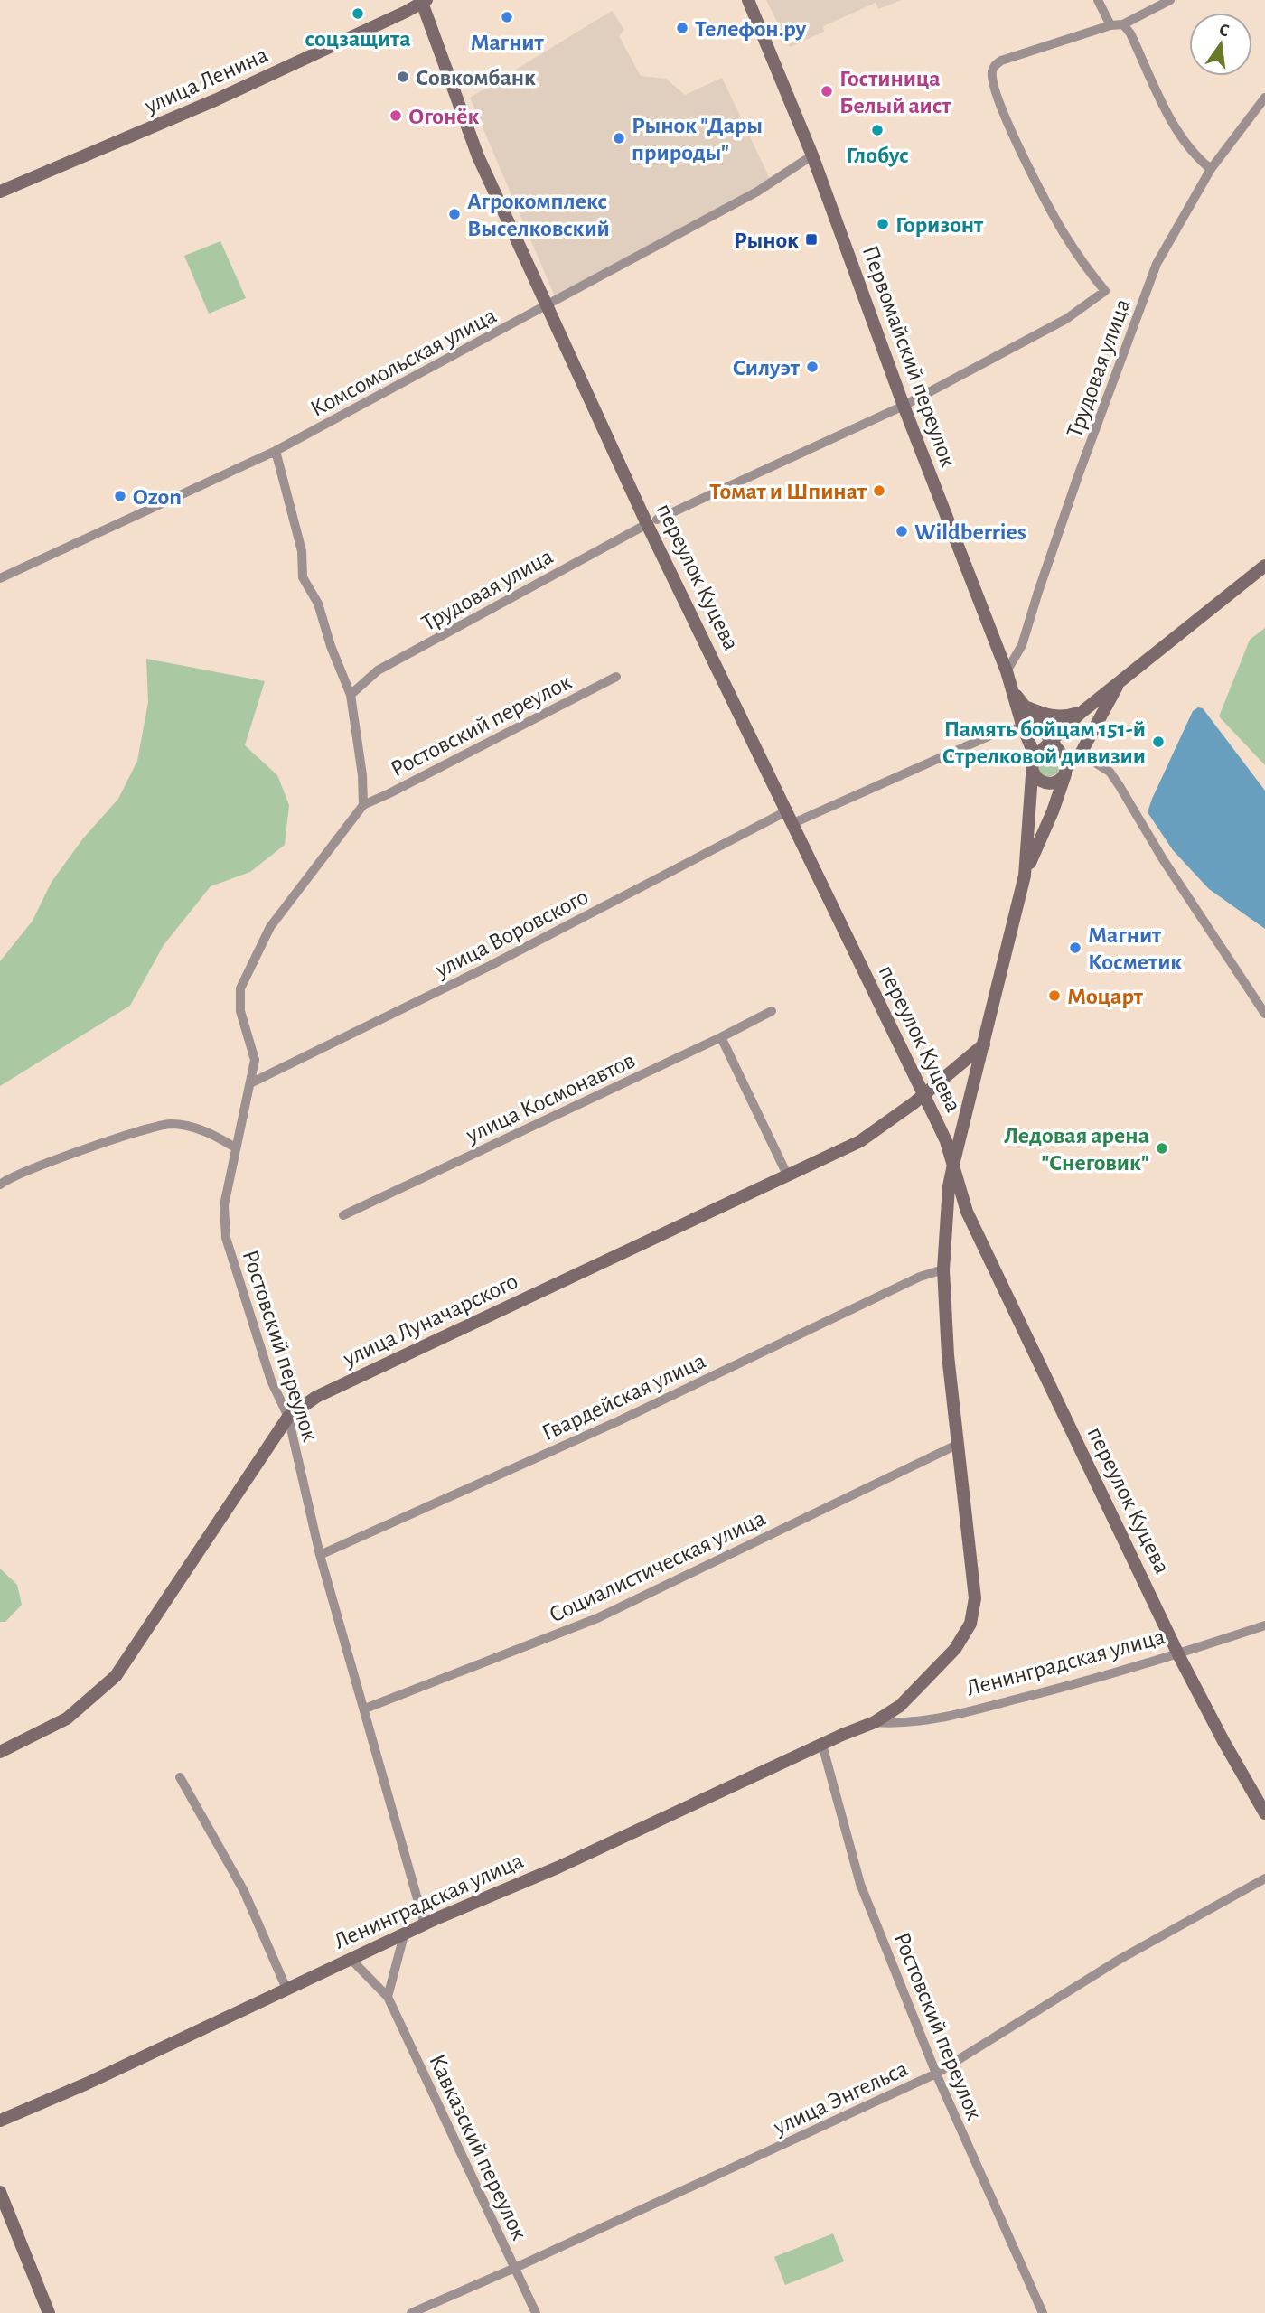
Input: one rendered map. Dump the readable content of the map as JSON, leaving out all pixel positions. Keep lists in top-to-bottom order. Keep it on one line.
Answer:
{"streets":{"street":["улица Ленина","Первомайский переулок","Комсомольская улица","Трудовая улица","переулок Куцева","Ростовский переулок","улица Воровского","улица Космонавтов","улица Луначарского","Гвардейская улица","Социалистическая улица","Ленинградская улица","улица Энгельса","Кавказский переулок"]},"crossings":[["улица Ленина","переулок Куцева"],["Первомайский переулок","Комсомольская улица"],["Первомайский переулок","Трудовая улица"],["Первомайский переулок","переулок Куцева"],["Первомайский переулок","улица Луначарского"],["Комсомольская улица","переулок Куцева"],["Комсомольская улица","Ростовский переулок"],["Трудовая улица","переулок Куцева"],["Трудовая улица","Ростовский переулок"],["переулок Куцева","улица Воровского"],["переулок Куцева","улица Луначарского"],["переулок Куцева","Гвардейская улица"],["переулок Куцева","Социалистическая улица"],["переулок Куцева","Ленинградская улица"],["Ростовский переулок","улица Воровского"],["Ростовский переулок","улица Луначарского"],["Ростовский переулок","Гвардейская улица"],["Ростовский переулок","Социалистическая улица"],["Ростовский переулок","Ленинградская улица"],["Ростовский переулок","улица Энгельса"],["Ленинградская улица","Кавказский переулок"],["улица Энгельса","Кавказский переулок"]],"places":{"other":["соцзащита","Магнит","Телефон.ру","Совкомбанк","Гостиница Белый аист","Огонёк","Глобус","Рынок \"Дары природы\"","Агрокомплекс Выселковский","Горизонт","Силуэт","Томат и Шпинат","Ozon","Wildberries","Память бойцам 151-й Стрелковой дивизии","Магнит Косметик","Моцарт","Ледовая арена \"Снеговик\""],"transit":["Рынок"]},"north":"top"}
